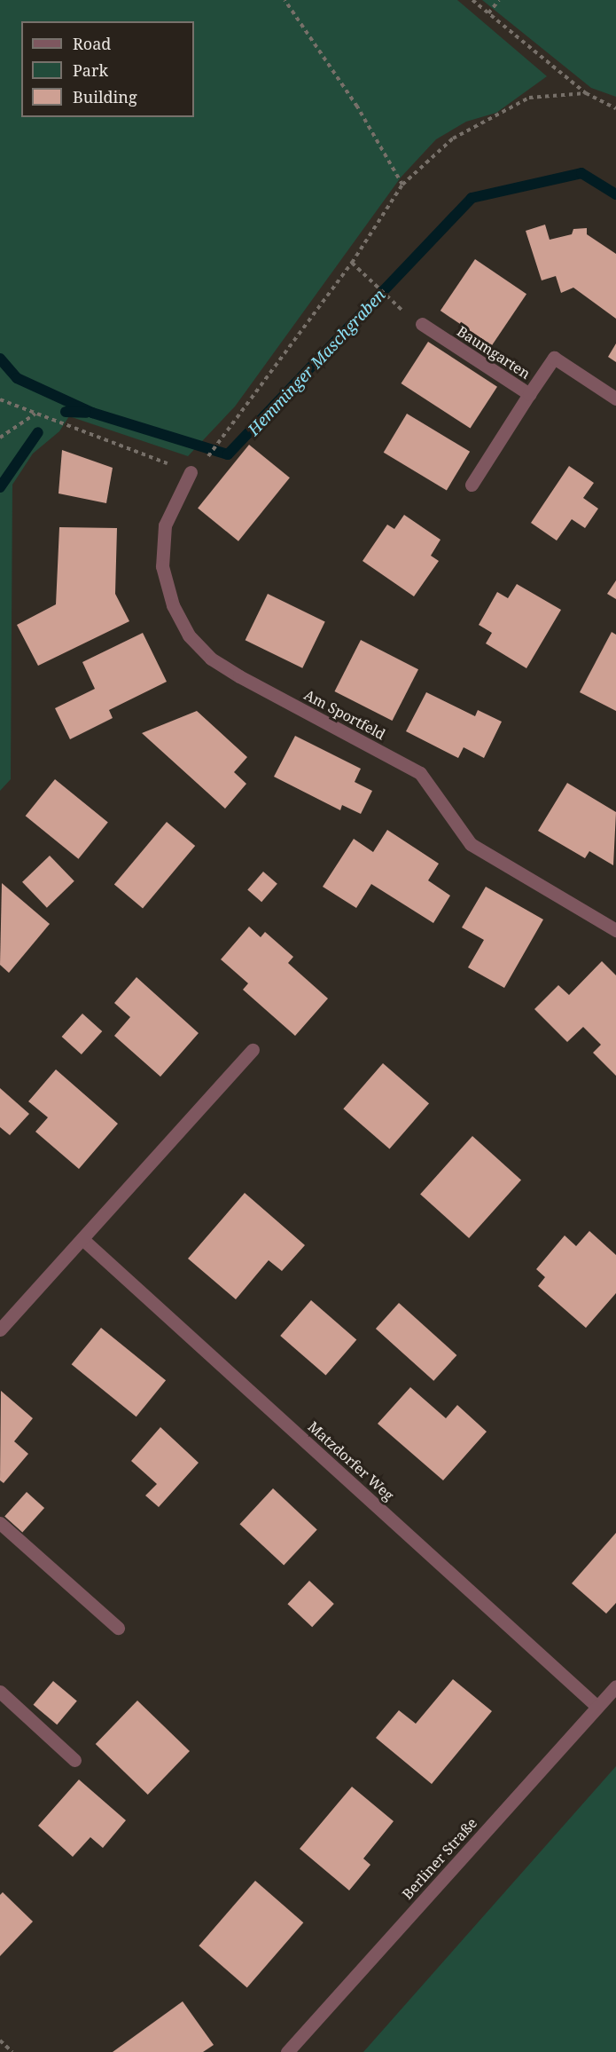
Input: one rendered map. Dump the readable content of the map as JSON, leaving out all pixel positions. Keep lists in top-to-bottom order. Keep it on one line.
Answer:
{"streets":{"street":["Baumgarten","Am Sportfeld","Matzdorfer Weg","Berliner Straße"]},"crossings":[["Matzdorfer Weg","Berliner Straße"]],"water":["Hemminger Maschgraben"],"legend":["Road","Park","Building"]}
